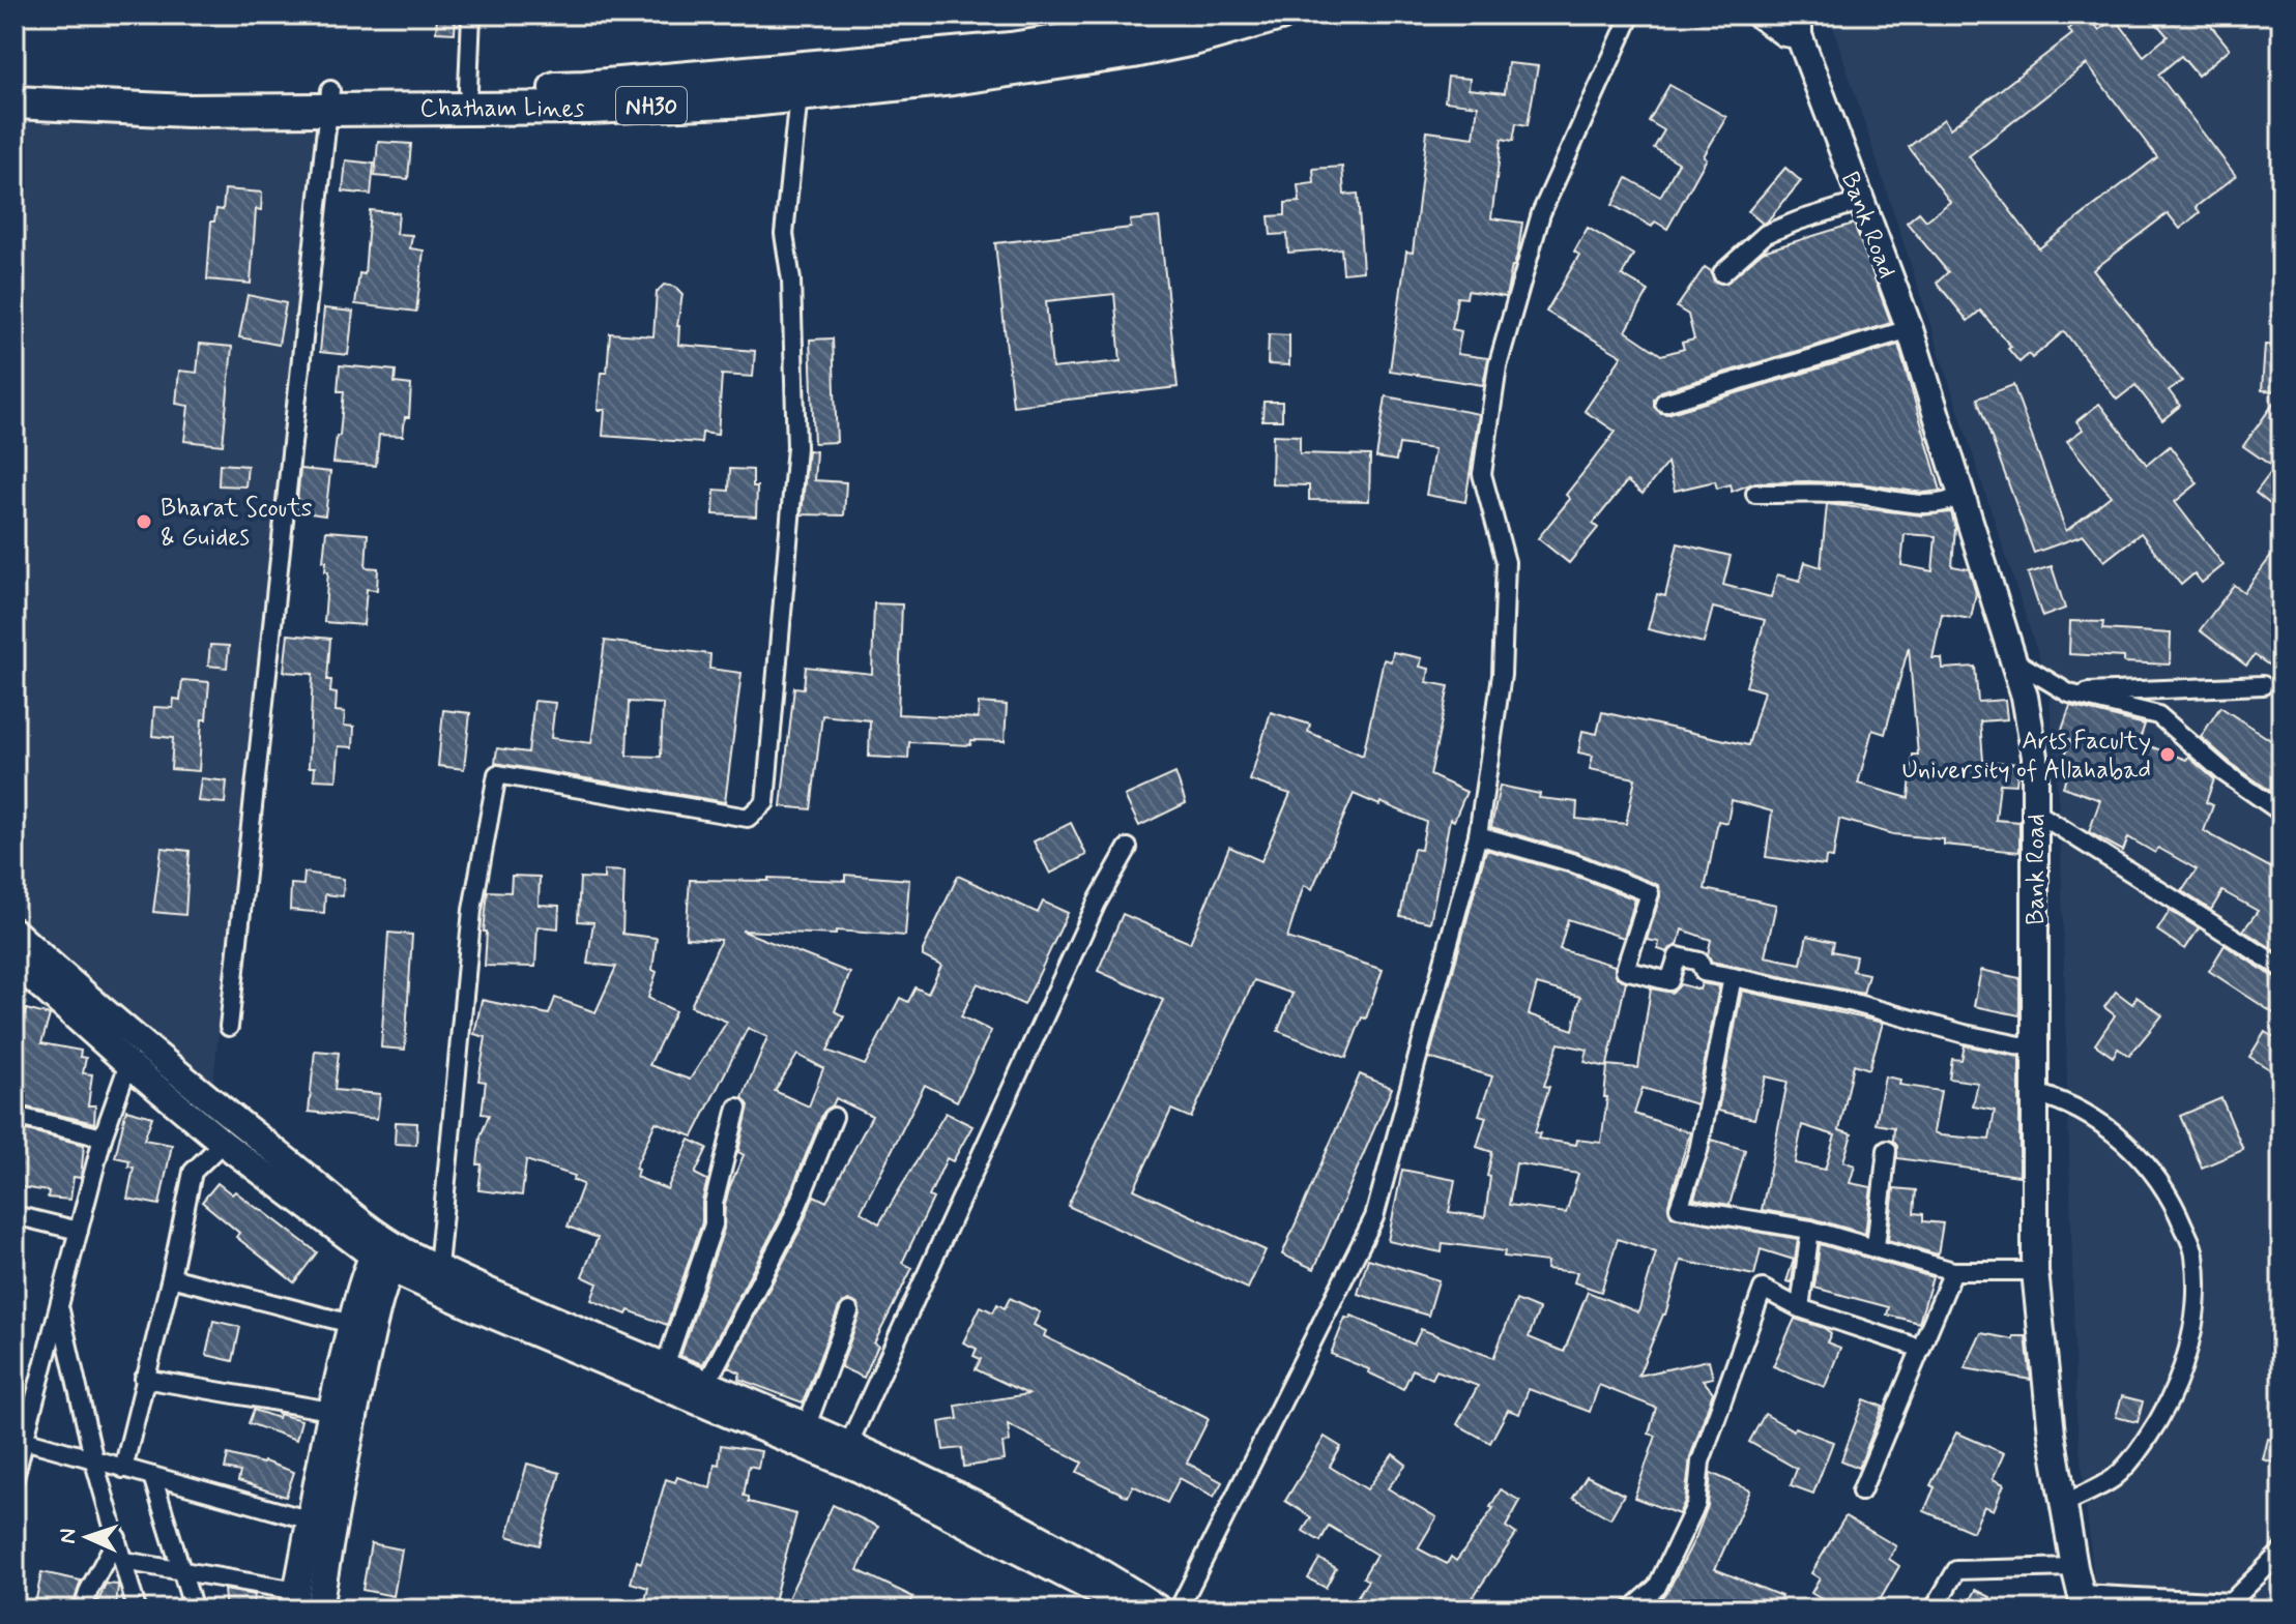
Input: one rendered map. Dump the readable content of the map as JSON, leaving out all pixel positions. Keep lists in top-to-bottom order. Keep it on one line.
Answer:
{"streets":{"highway":["NH30","Chatham Lines"],"main road":["Bank Road"]},"places":["Bharat Scouts & Guides","Arts Faculty University of Allahabad"],"north":"left"}
